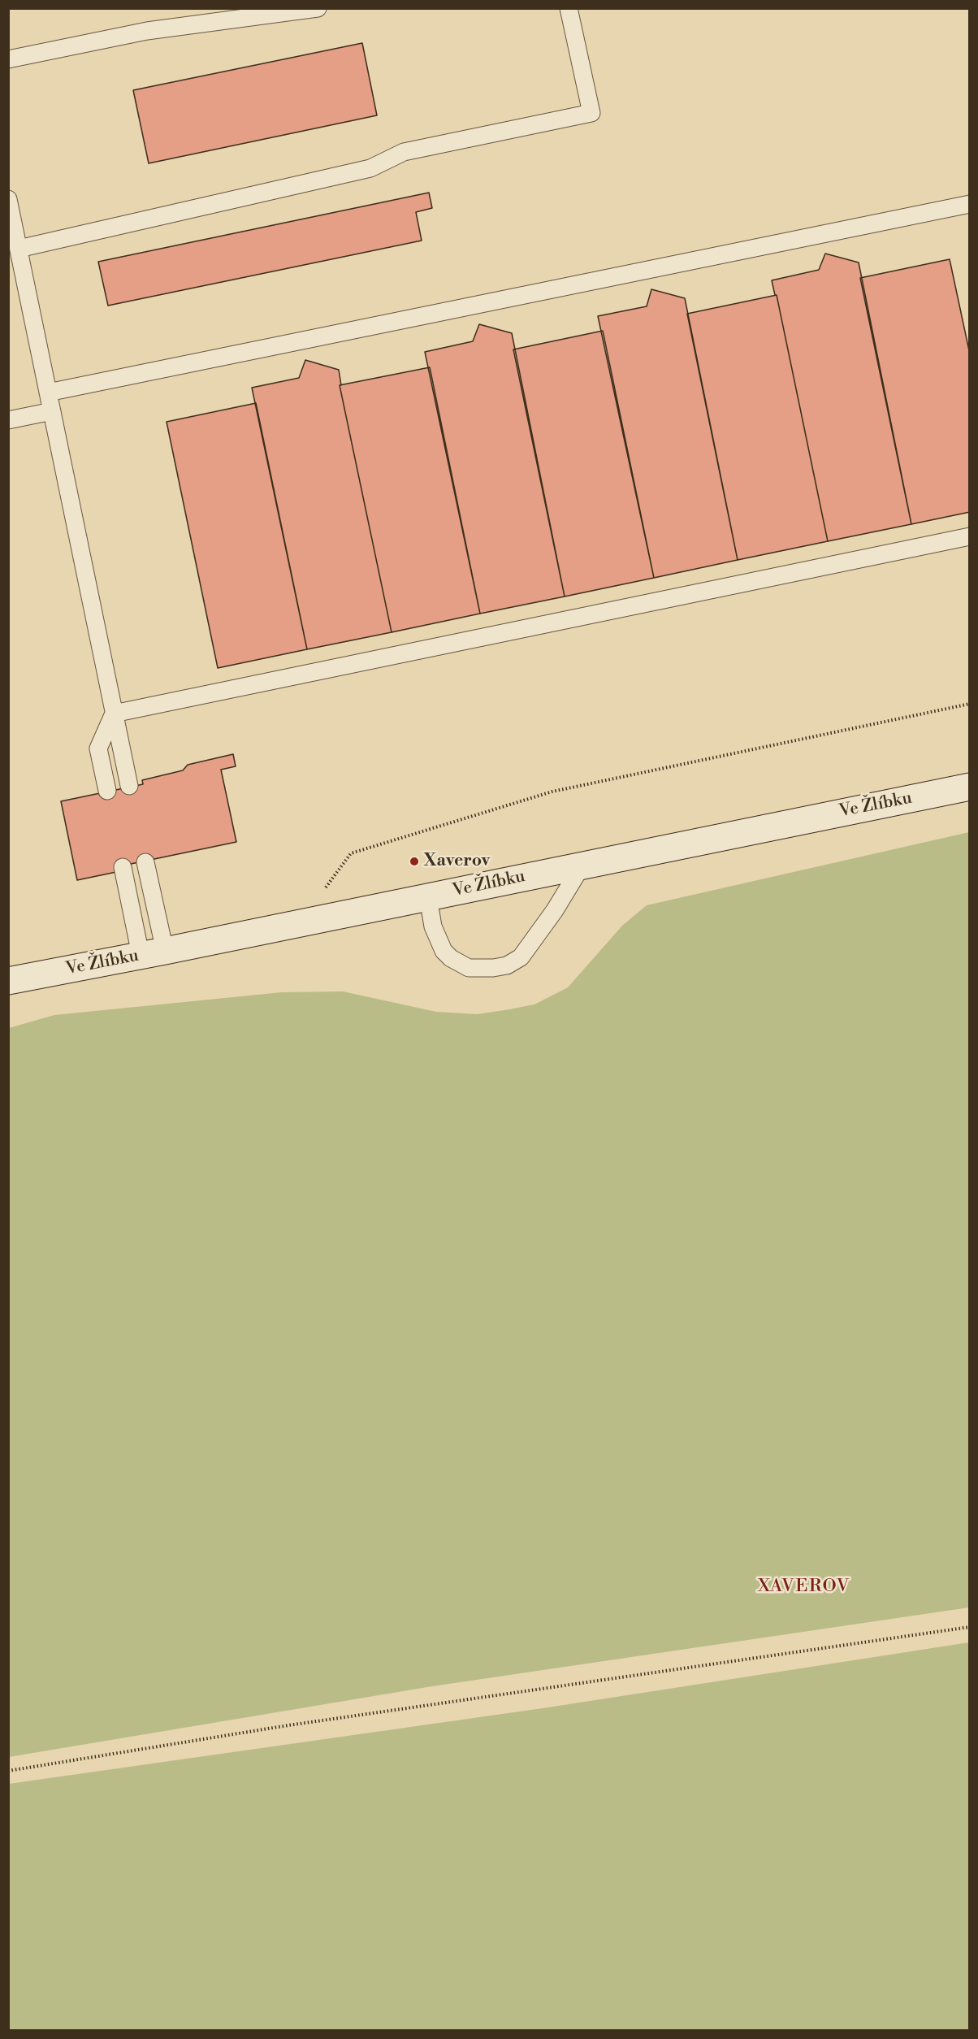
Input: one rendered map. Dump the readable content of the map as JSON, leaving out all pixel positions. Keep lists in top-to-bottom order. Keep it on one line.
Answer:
{"streets":{"street":["Ve Žlíbku"]},"districts":["XAVEROV"],"places":["Xaverov"]}
